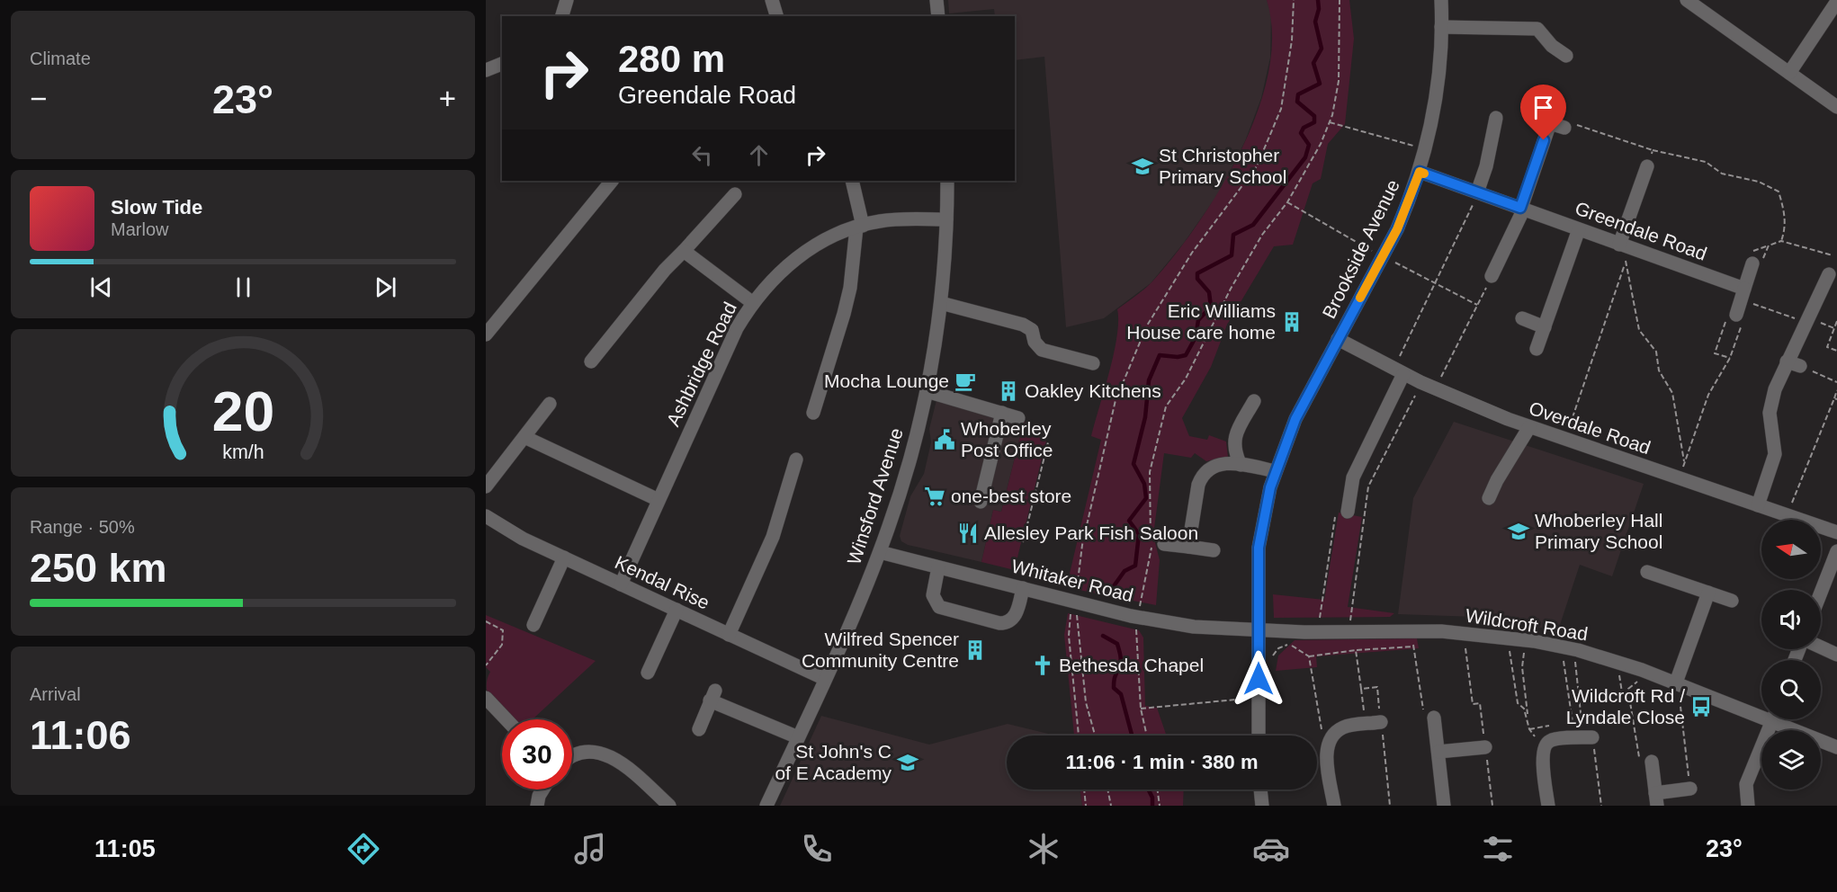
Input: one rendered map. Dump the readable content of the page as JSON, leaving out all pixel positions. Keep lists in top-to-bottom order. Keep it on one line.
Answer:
{"streets":{"street":["Greendale Road","Brookside Avenue","Ashbridge Road","Overdale Road","Winsford Avenue","Whitaker Road","Kendal Rise","Wildcroft Road"]},"crossings":[["Greendale Road","Brookside Avenue"],["Brookside Avenue","Overdale Road"],["Brookside Avenue","Whitaker Road"],["Brookside Avenue","Wildcroft Road"],["Ashbridge Road","Winsford Avenue"],["Ashbridge Road","Kendal Rise"],["Winsford Avenue","Whitaker Road"],["Winsford Avenue","Kendal Rise"],["Whitaker Road","Wildcroft Road"]],"places":{"school or university":["St Christopher Primary School","Whoberley Hall Primary School","St John's C of E Academy"],"building":["Eric Williams House care home","Oakley Kitchens","Wilfred Spencer Community Centre"],"cafe":["Mocha Lounge"],"public building":["Whoberley Post Office"],"supermarket":["one-best store"],"restaurant":["Allesley Park Fish Saloon"],"church":["Bethesda Chapel"],"bus stop":["Wildcroft Rd / Lyndale Close"]},"north":"left","page":{"tile":["Climate",["Range · 50%","250 km"],["Arrival","11:06"]],"turn":["280 m","Greendale Road"],"heat":["−","23°","+"],"song":["Slow Tide","Marlow"],"limit":"30","trip":"11:06 · 1 min · 380 m","tabs":["11:05","23°"],"gauge":["20","km/h"]}}
